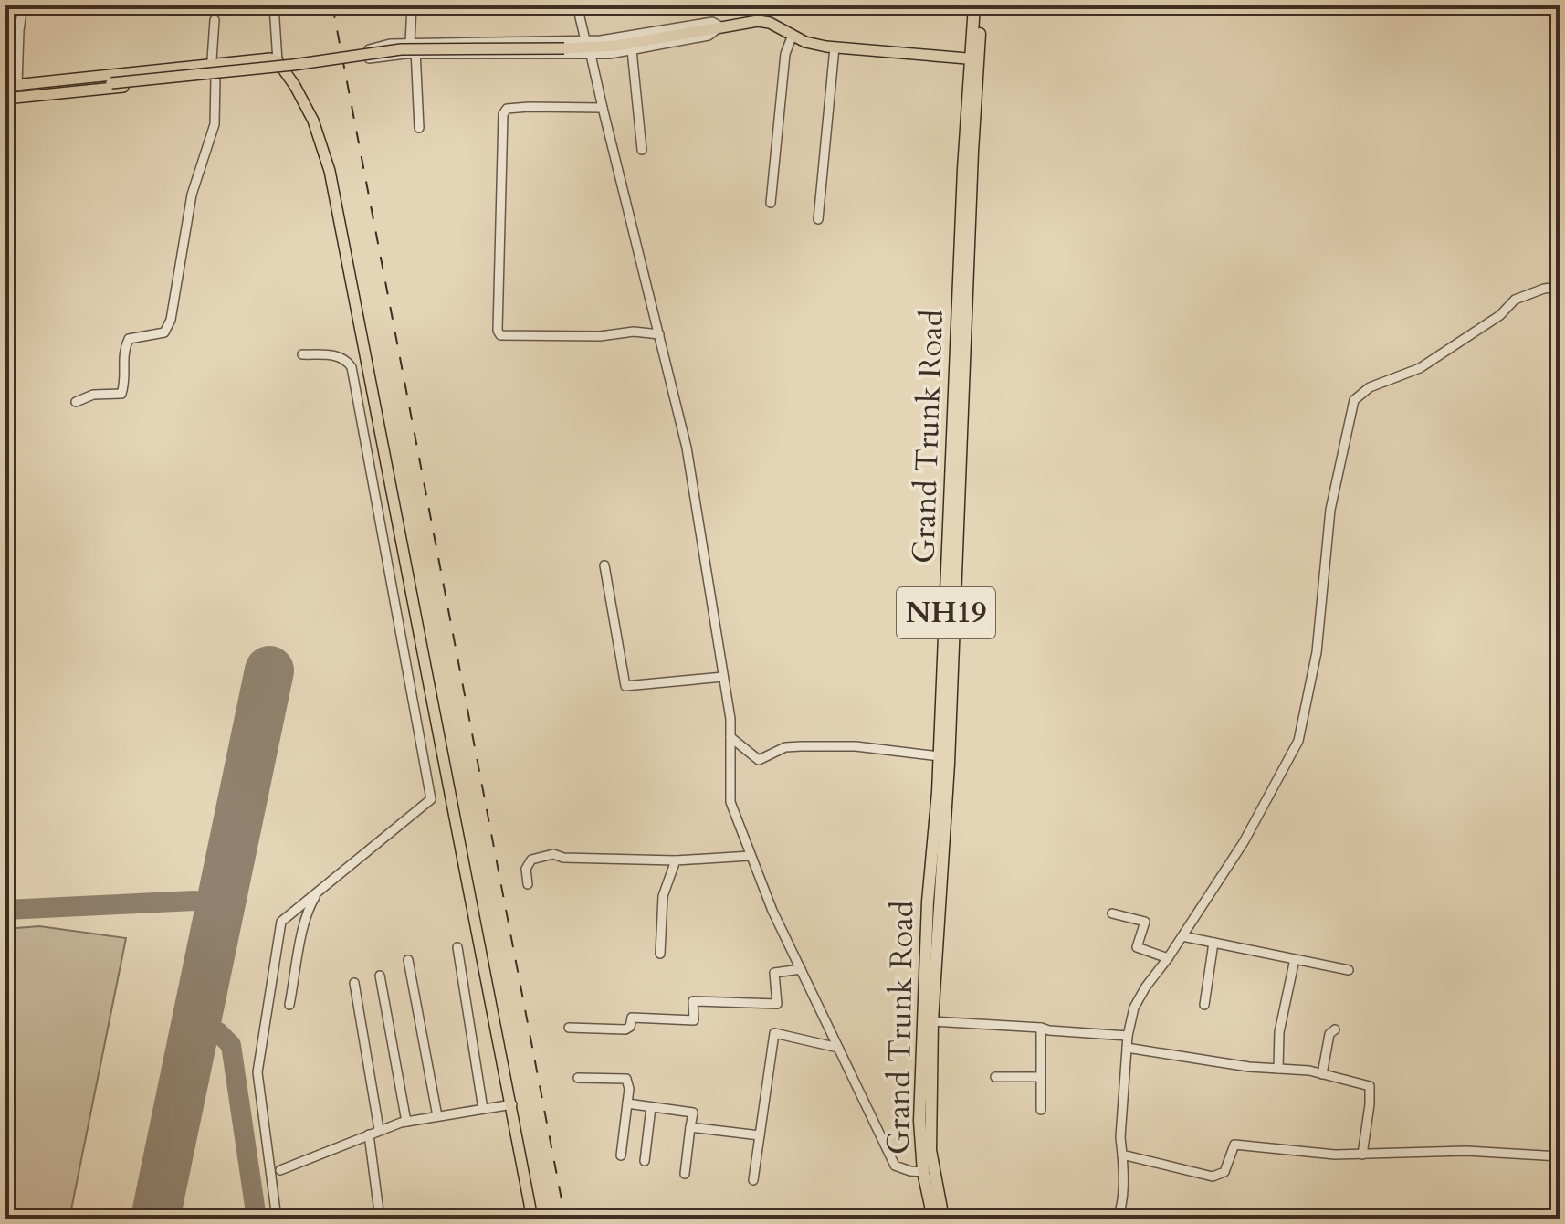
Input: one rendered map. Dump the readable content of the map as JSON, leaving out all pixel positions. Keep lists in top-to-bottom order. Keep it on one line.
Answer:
{"streets":{"highway":["Grand Trunk Road","NH19"]}}
